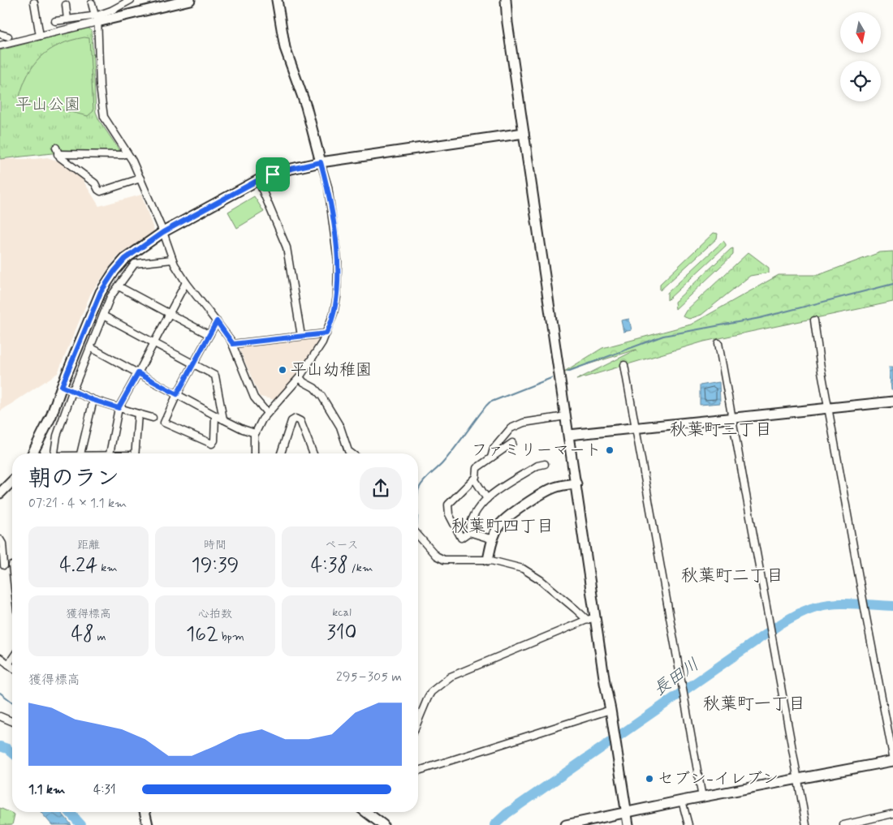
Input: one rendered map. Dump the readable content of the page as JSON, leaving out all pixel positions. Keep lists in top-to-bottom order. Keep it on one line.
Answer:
{"districts":["秋葉町三丁目","秋葉町四丁目","秋葉町二丁目","秋葉町一丁目"],"water":["長田川"],"parks":["平山公園"],"places":["平山幼稚園","ファミリーマート","セブン-イレブン"],"north":"bottom","page":{"heading":["朝のラン","07:21 · 4 × 1.1 km"],"stats":[["距離","4.24 km"],["時間","19:39"],["ペース","4:38 /km"],["獲得標高","48 m"],["心拍数","162 bpm"],["kcal","310"]],"chart":["獲得標高","295–305 m"],"list":[{"name":"1.1 km","note":"4:31"}]}}
